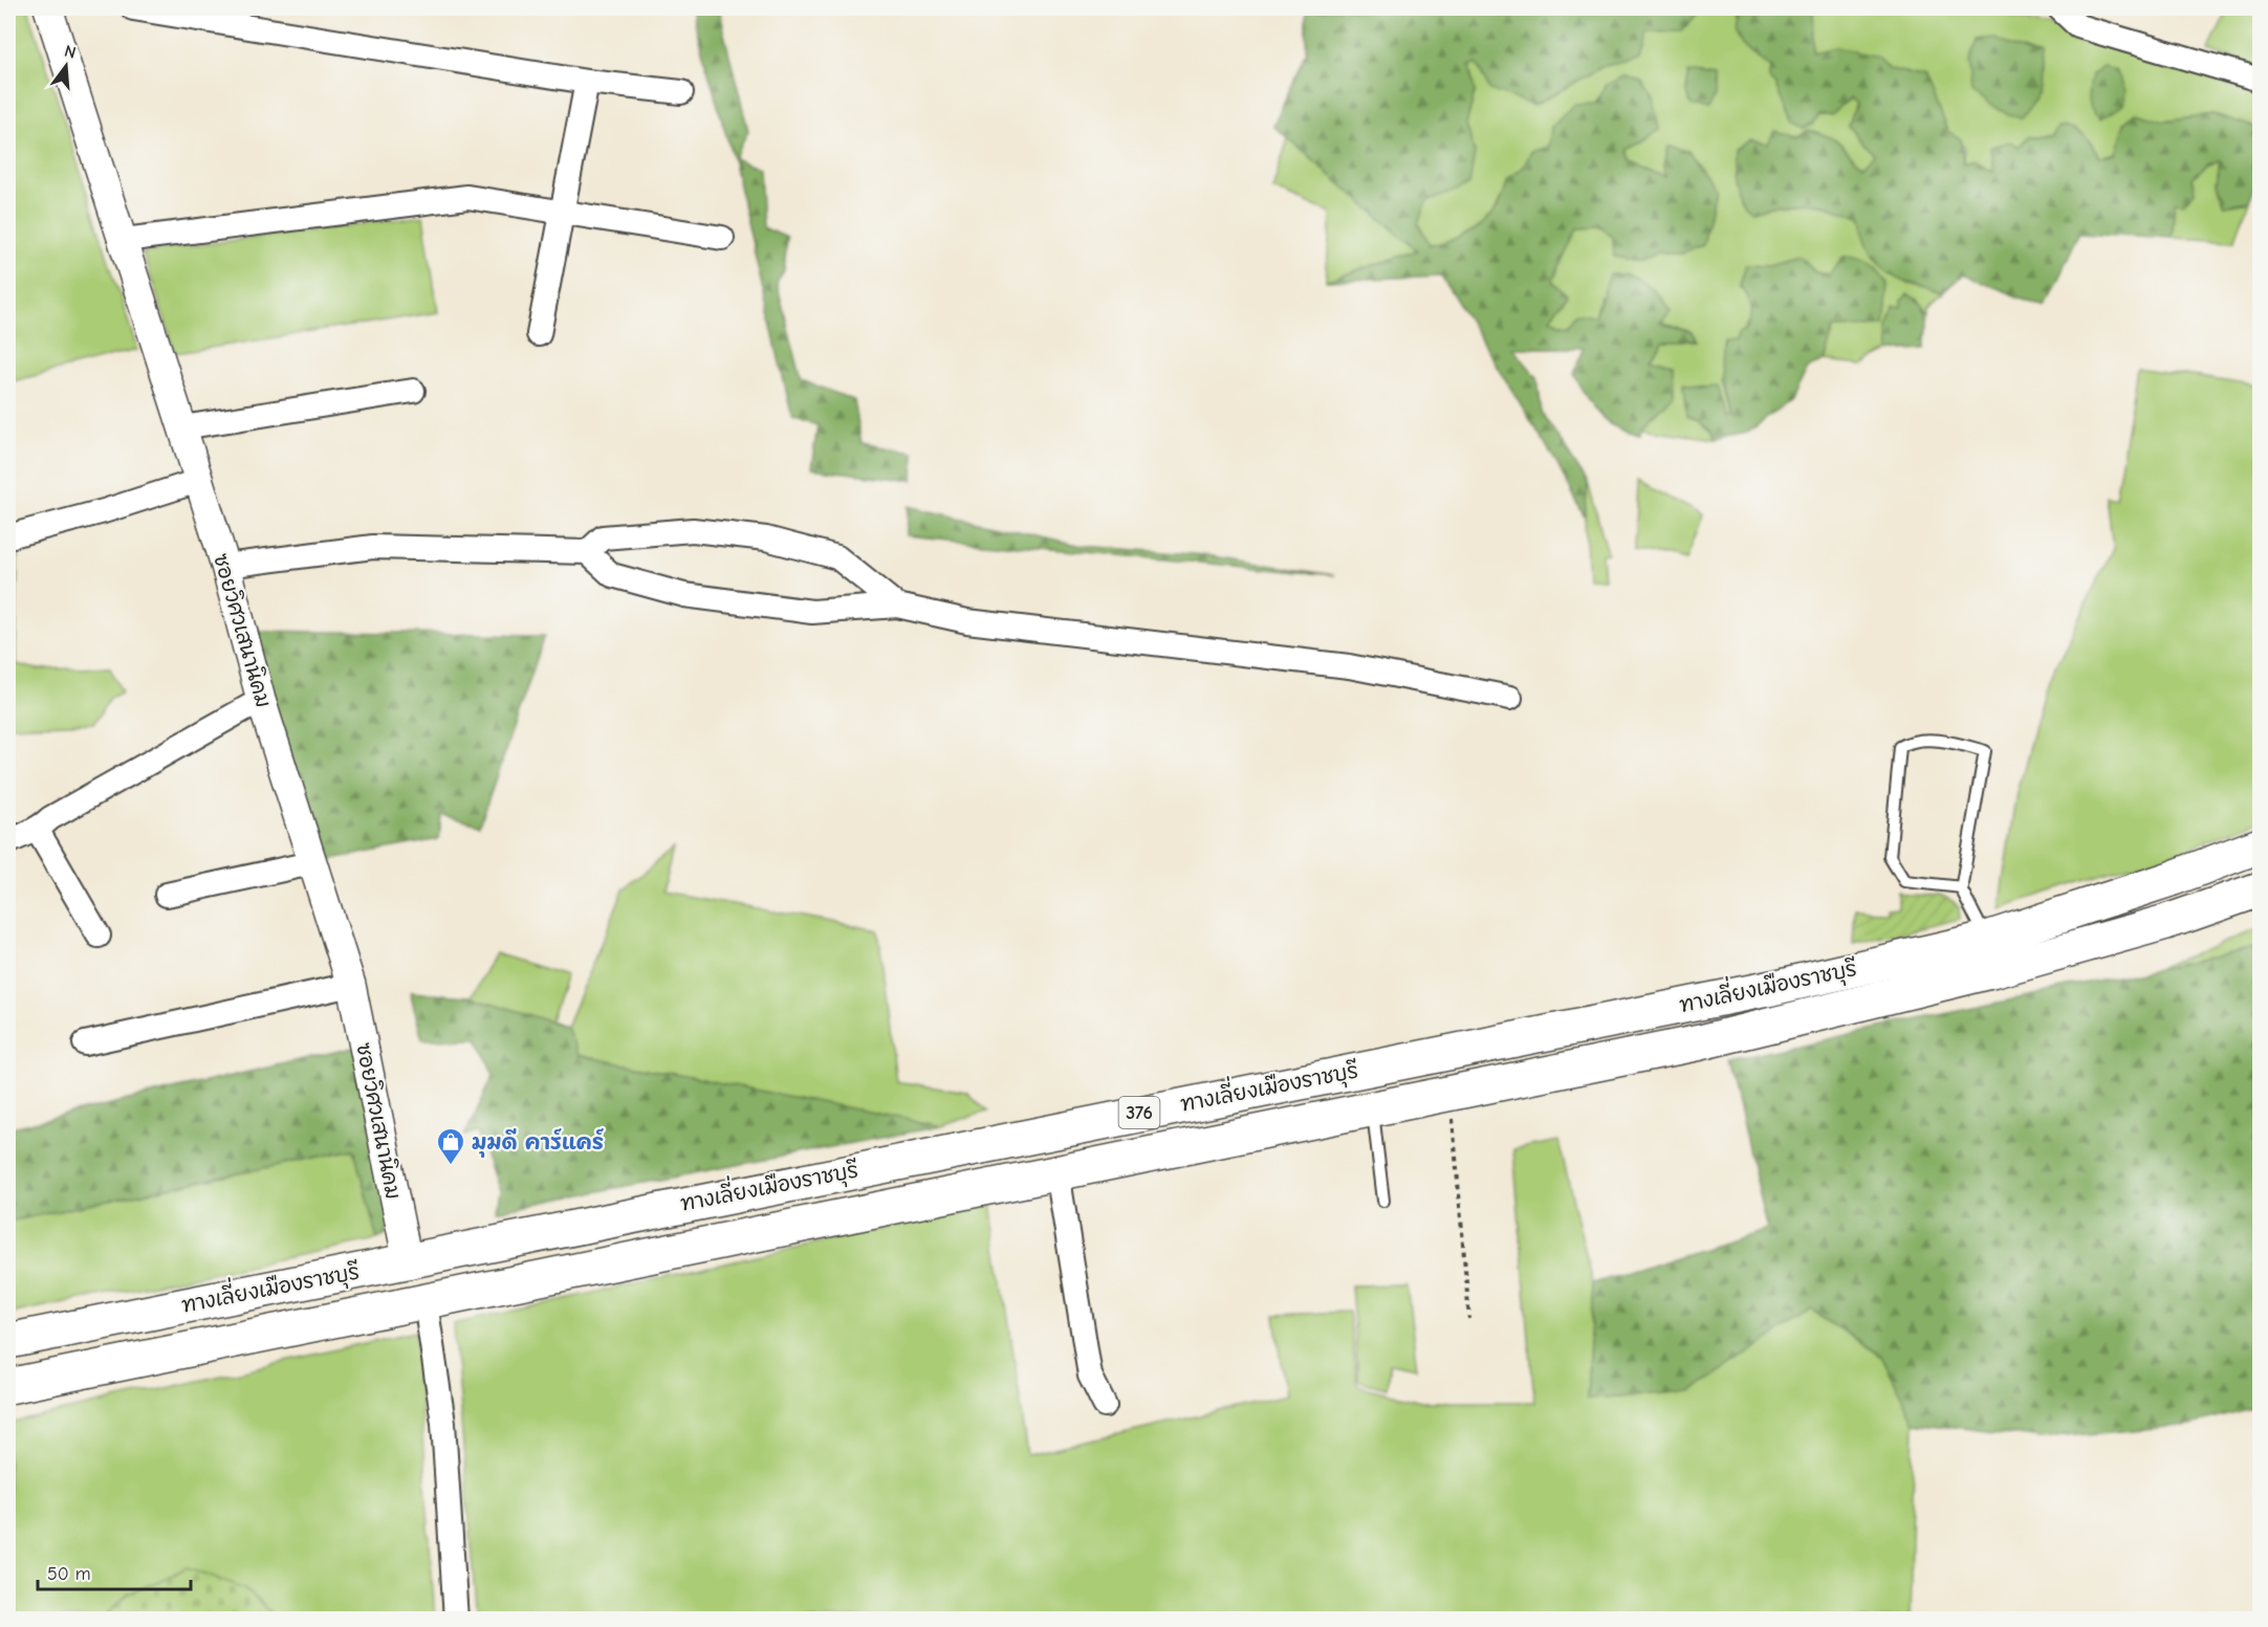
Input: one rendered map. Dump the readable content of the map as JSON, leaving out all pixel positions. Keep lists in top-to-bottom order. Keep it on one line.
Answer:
{"streets":{"main road":["ทางเลี่ยงเมืองราชบุรี","376"],"street":["ซอยวิศวเสนานิคม"]},"crossings":[["ซอยวิศวเสนานิคม","ทางเลี่ยงเมืองราชบุรี"]],"places":{"shop":["มุมดี คาร์แคร์"]},"scale_bar":"50 m","north":"top"}
